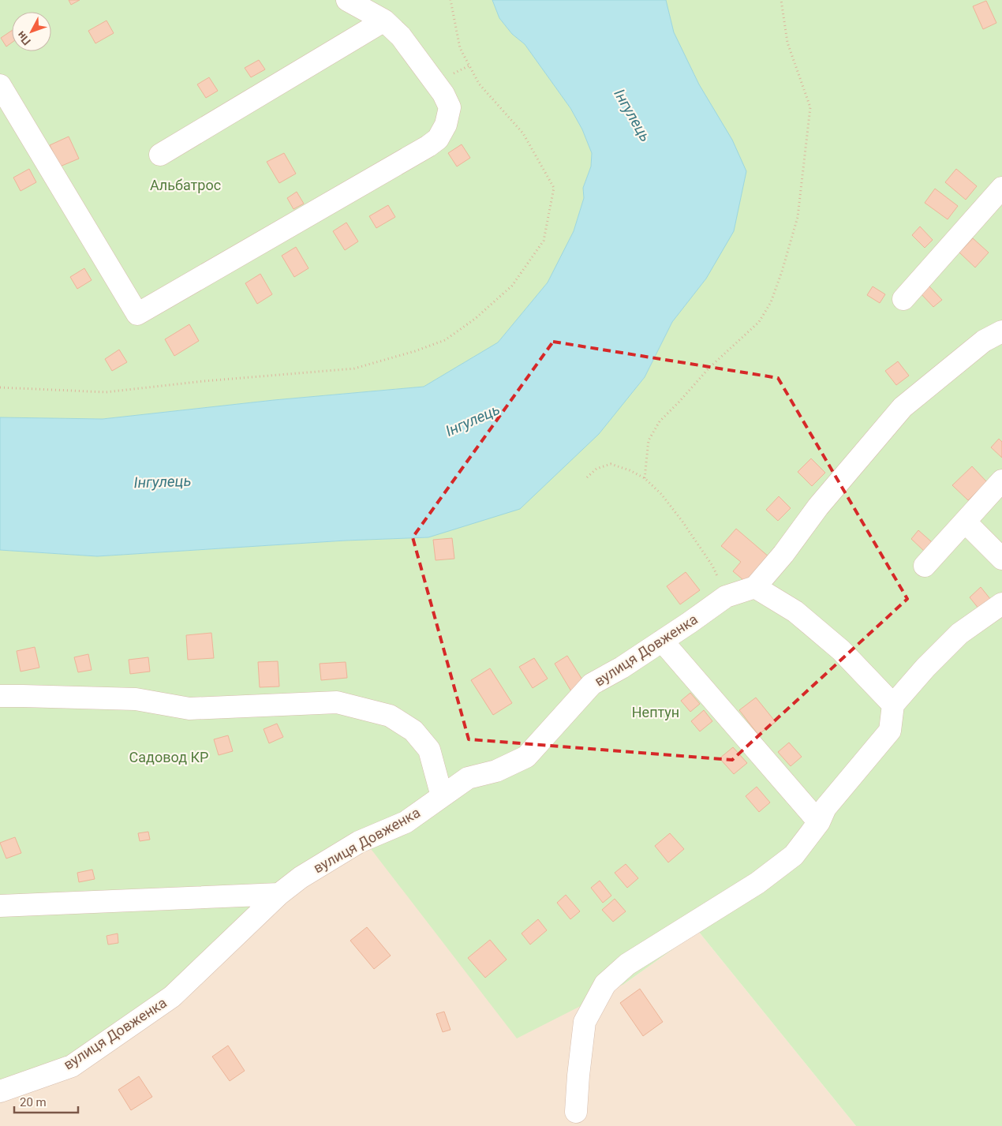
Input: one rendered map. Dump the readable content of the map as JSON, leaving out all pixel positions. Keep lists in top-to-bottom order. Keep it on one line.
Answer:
{"streets":{"street":["вулиця Довженка"]},"water":["Інгулець"],"parks":["Альбатрос","Нептун","Садовод КР"],"scale_bar":"20 m","north":"bottom left"}
